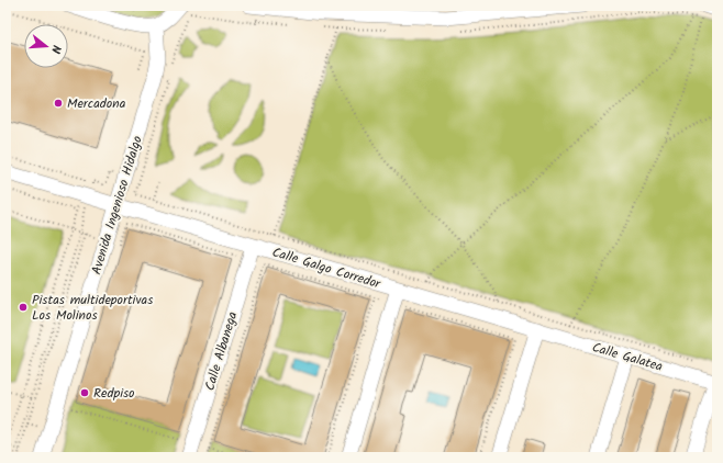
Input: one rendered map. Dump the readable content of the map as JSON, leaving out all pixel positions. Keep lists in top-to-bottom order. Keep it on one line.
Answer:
{"streets":{"street":["Avenida Ingenioso Hidalgo","Calle Galgo Corredor","Calle Albanega","Calle Galatea"]},"crossings":[["Avenida Ingenioso Hidalgo","Calle Galgo Corredor"],["Calle Galgo Corredor","Calle Albanega"],["Calle Galgo Corredor","Calle Galatea"]],"places":["Mercadona","Pistas multideportivas Los Molinos","Redpiso"],"north":"right"}
